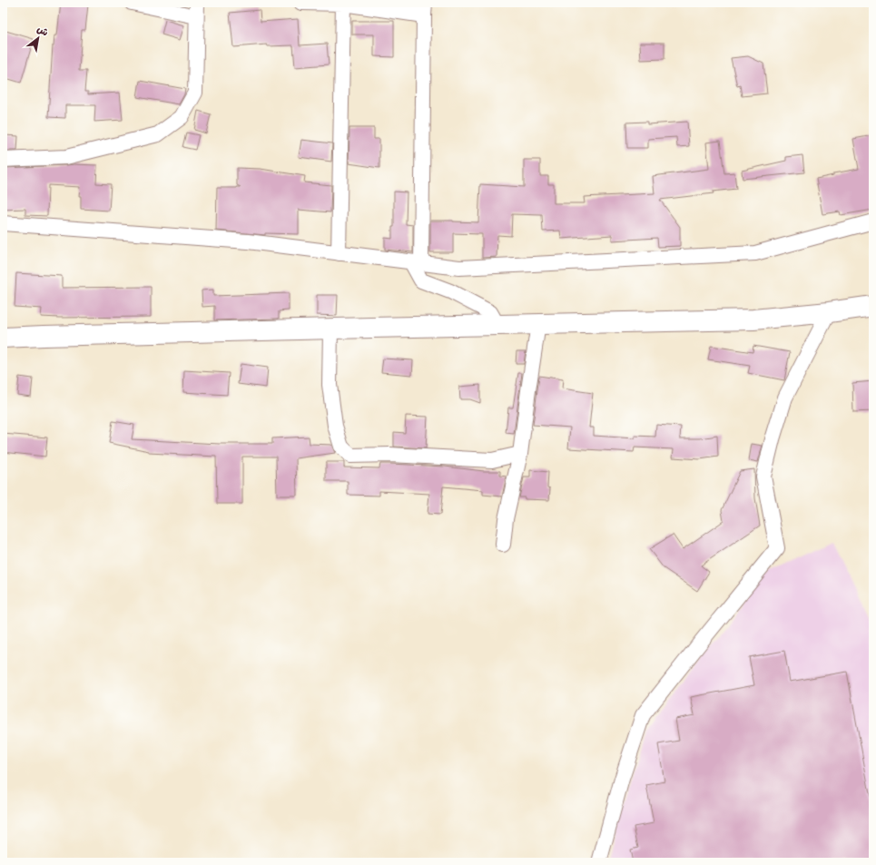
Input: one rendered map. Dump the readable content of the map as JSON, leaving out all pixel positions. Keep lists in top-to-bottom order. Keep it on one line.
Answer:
{"north":"top right"}
